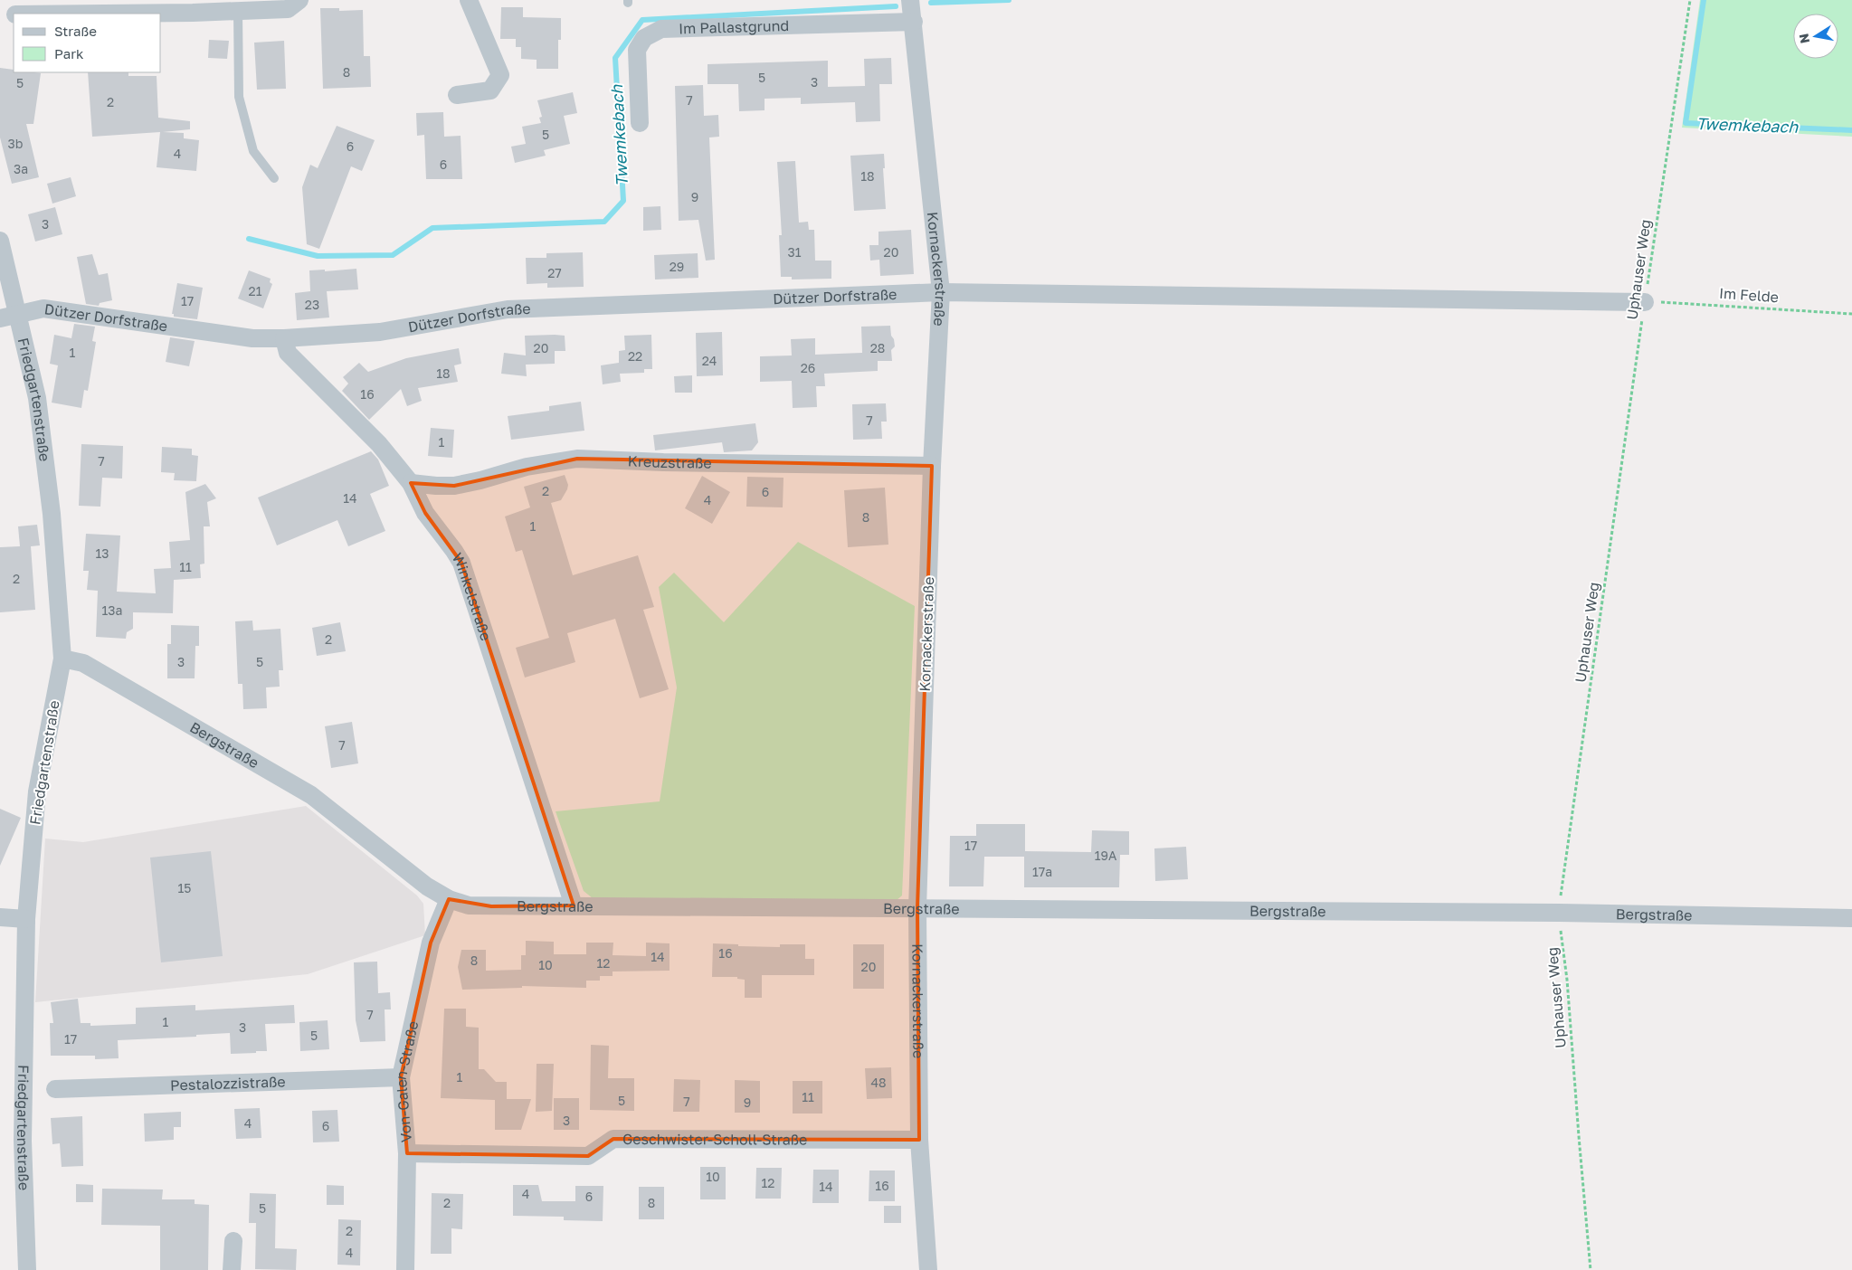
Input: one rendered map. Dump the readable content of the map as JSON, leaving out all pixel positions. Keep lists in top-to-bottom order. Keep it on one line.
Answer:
{"streets":{"street":["Im Pallastgrund","Kornackerstraße","Dützer Dorfstraße","Friedgartenstraße","Kreuzstraße","Winkelstraße","Bergstraße","Von-Galen-Straße","Pestalozzistraße","Geschwister-Scholl-Straße"],"path":["Uphauser Weg","Im Felde"]},"crossings":[["Im Pallastgrund","Kornackerstraße"],["Kornackerstraße","Dützer Dorfstraße"],["Kornackerstraße","Kreuzstraße"],["Kornackerstraße","Bergstraße"],["Kornackerstraße","Geschwister-Scholl-Straße"],["Uphauser Weg","Im Felde"],["Uphauser Weg","Dützer Dorfstraße"],["Uphauser Weg","Bergstraße"],["Im Felde","Dützer Dorfstraße"],["Dützer Dorfstraße","Friedgartenstraße"],["Dützer Dorfstraße","Winkelstraße"],["Friedgartenstraße","Bergstraße"],["Kreuzstraße","Winkelstraße"],["Winkelstraße","Bergstraße"],["Bergstraße","Von-Galen-Straße"],["Von-Galen-Straße","Pestalozzistraße"],["Von-Galen-Straße","Geschwister-Scholl-Straße"]],"water":["Twemkebach"],"house_numbers":["8","5","3","5","7","2","5","3b","6","4","6","3a","18","9","3","31","20","29","27","21","17","23","20","28","1","22","24","26","18","16","7","1","7","2","6","14","4","8","1","13","11","2","13a","2","3","5","7","17","19A","17a","15","16","14","8","12","10","20","7","1","3","5","17","1","48","11","5","7","9","3","4","6","10","12","16","14","4","6","2","8","5","2","4"],"legend":["Straße","Park"],"north":"left"}
